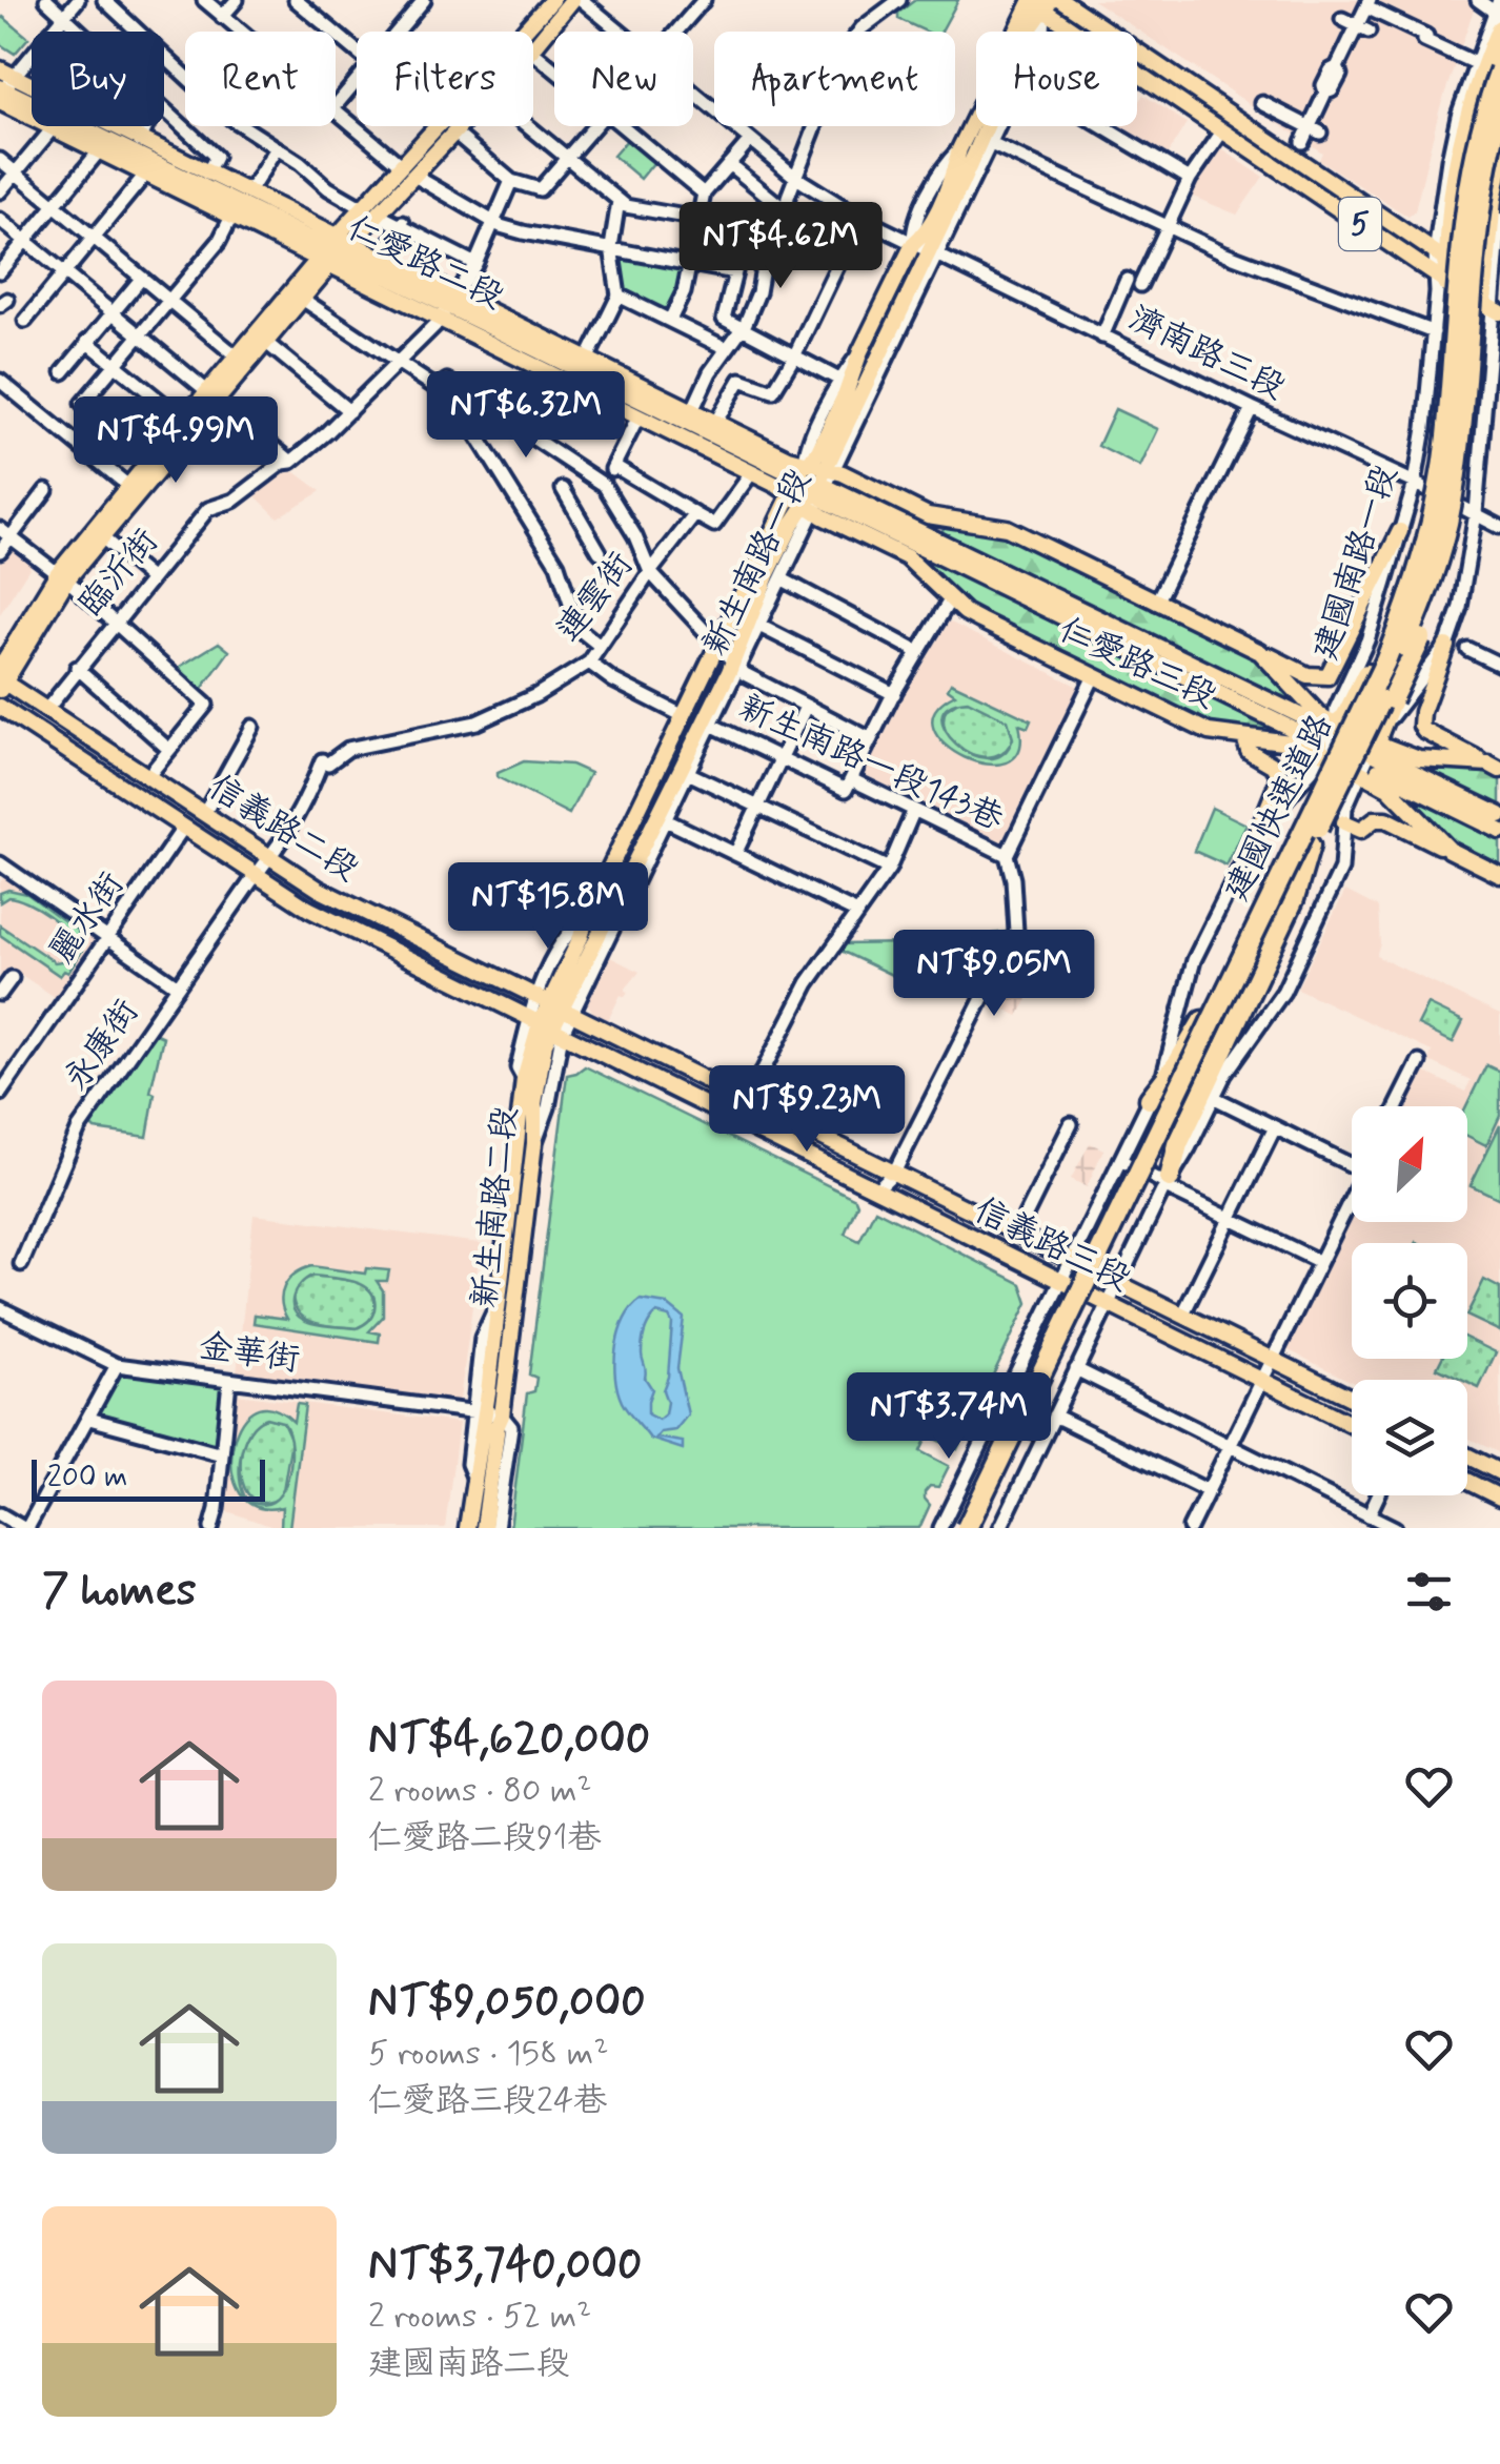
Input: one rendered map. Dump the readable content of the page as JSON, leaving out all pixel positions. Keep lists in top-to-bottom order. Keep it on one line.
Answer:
{"streets":{"highway":["建國快速道路"],"main road":["5","仁愛路二段","新生南路一段","仁愛路三段","信義路二段","新生南路二段","信義路三段"],"street":["濟南路三段","建國南路一段","臨沂街","連雲街","新生南路一段143巷","麗水街","永康街","金華街"]},"crossings":[["5","新生南路一段"],["5","建國南路一段"],["仁愛路二段","新生南路一段"],["仁愛路二段","臨沂街"],["仁愛路二段","仁愛路三段"],["濟南路三段","新生南路一段"],["濟南路三段","建國南路一段"],["新生南路一段","仁愛路三段"],["新生南路一段","新生南路一段143巷"],["新生南路一段","信義路二段"],["新生南路一段","新生南路二段"],["新生南路一段","信義路三段"],["建國南路一段","仁愛路三段"],["建國南路一段","信義路三段"],["臨沂街","信義路二段"],["連雲街","信義路二段"],["連雲街","永康街"],["信義路二段","麗水街"],["信義路二段","永康街"],["信義路二段","新生南路二段"],["信義路二段","信義路三段"],["新生南路二段","信義路三段"],["新生南路二段","金華街"]],"scale_bar":"200 m","north":"top right","page":{"chip":["Buy","Rent","Filters","New","Apartment","House"],"price":["NT$4.62M","NT$6.32M","NT$4.99M","NT$15.8M","NT$9.05M","NT$9.23M","NT$3.74M"],"scale":"200 m","heading":"7 homes","list":[{"name":"NT$4,620,000","note":"2 rooms · 80 m² · 仁愛路二段91巷"},{"name":"NT$9,050,000","note":"5 rooms · 158 m² · 仁愛路三段24巷"},{"name":"NT$3,740,000","note":"2 rooms · 52 m² · 建國南路二段"}]}}
